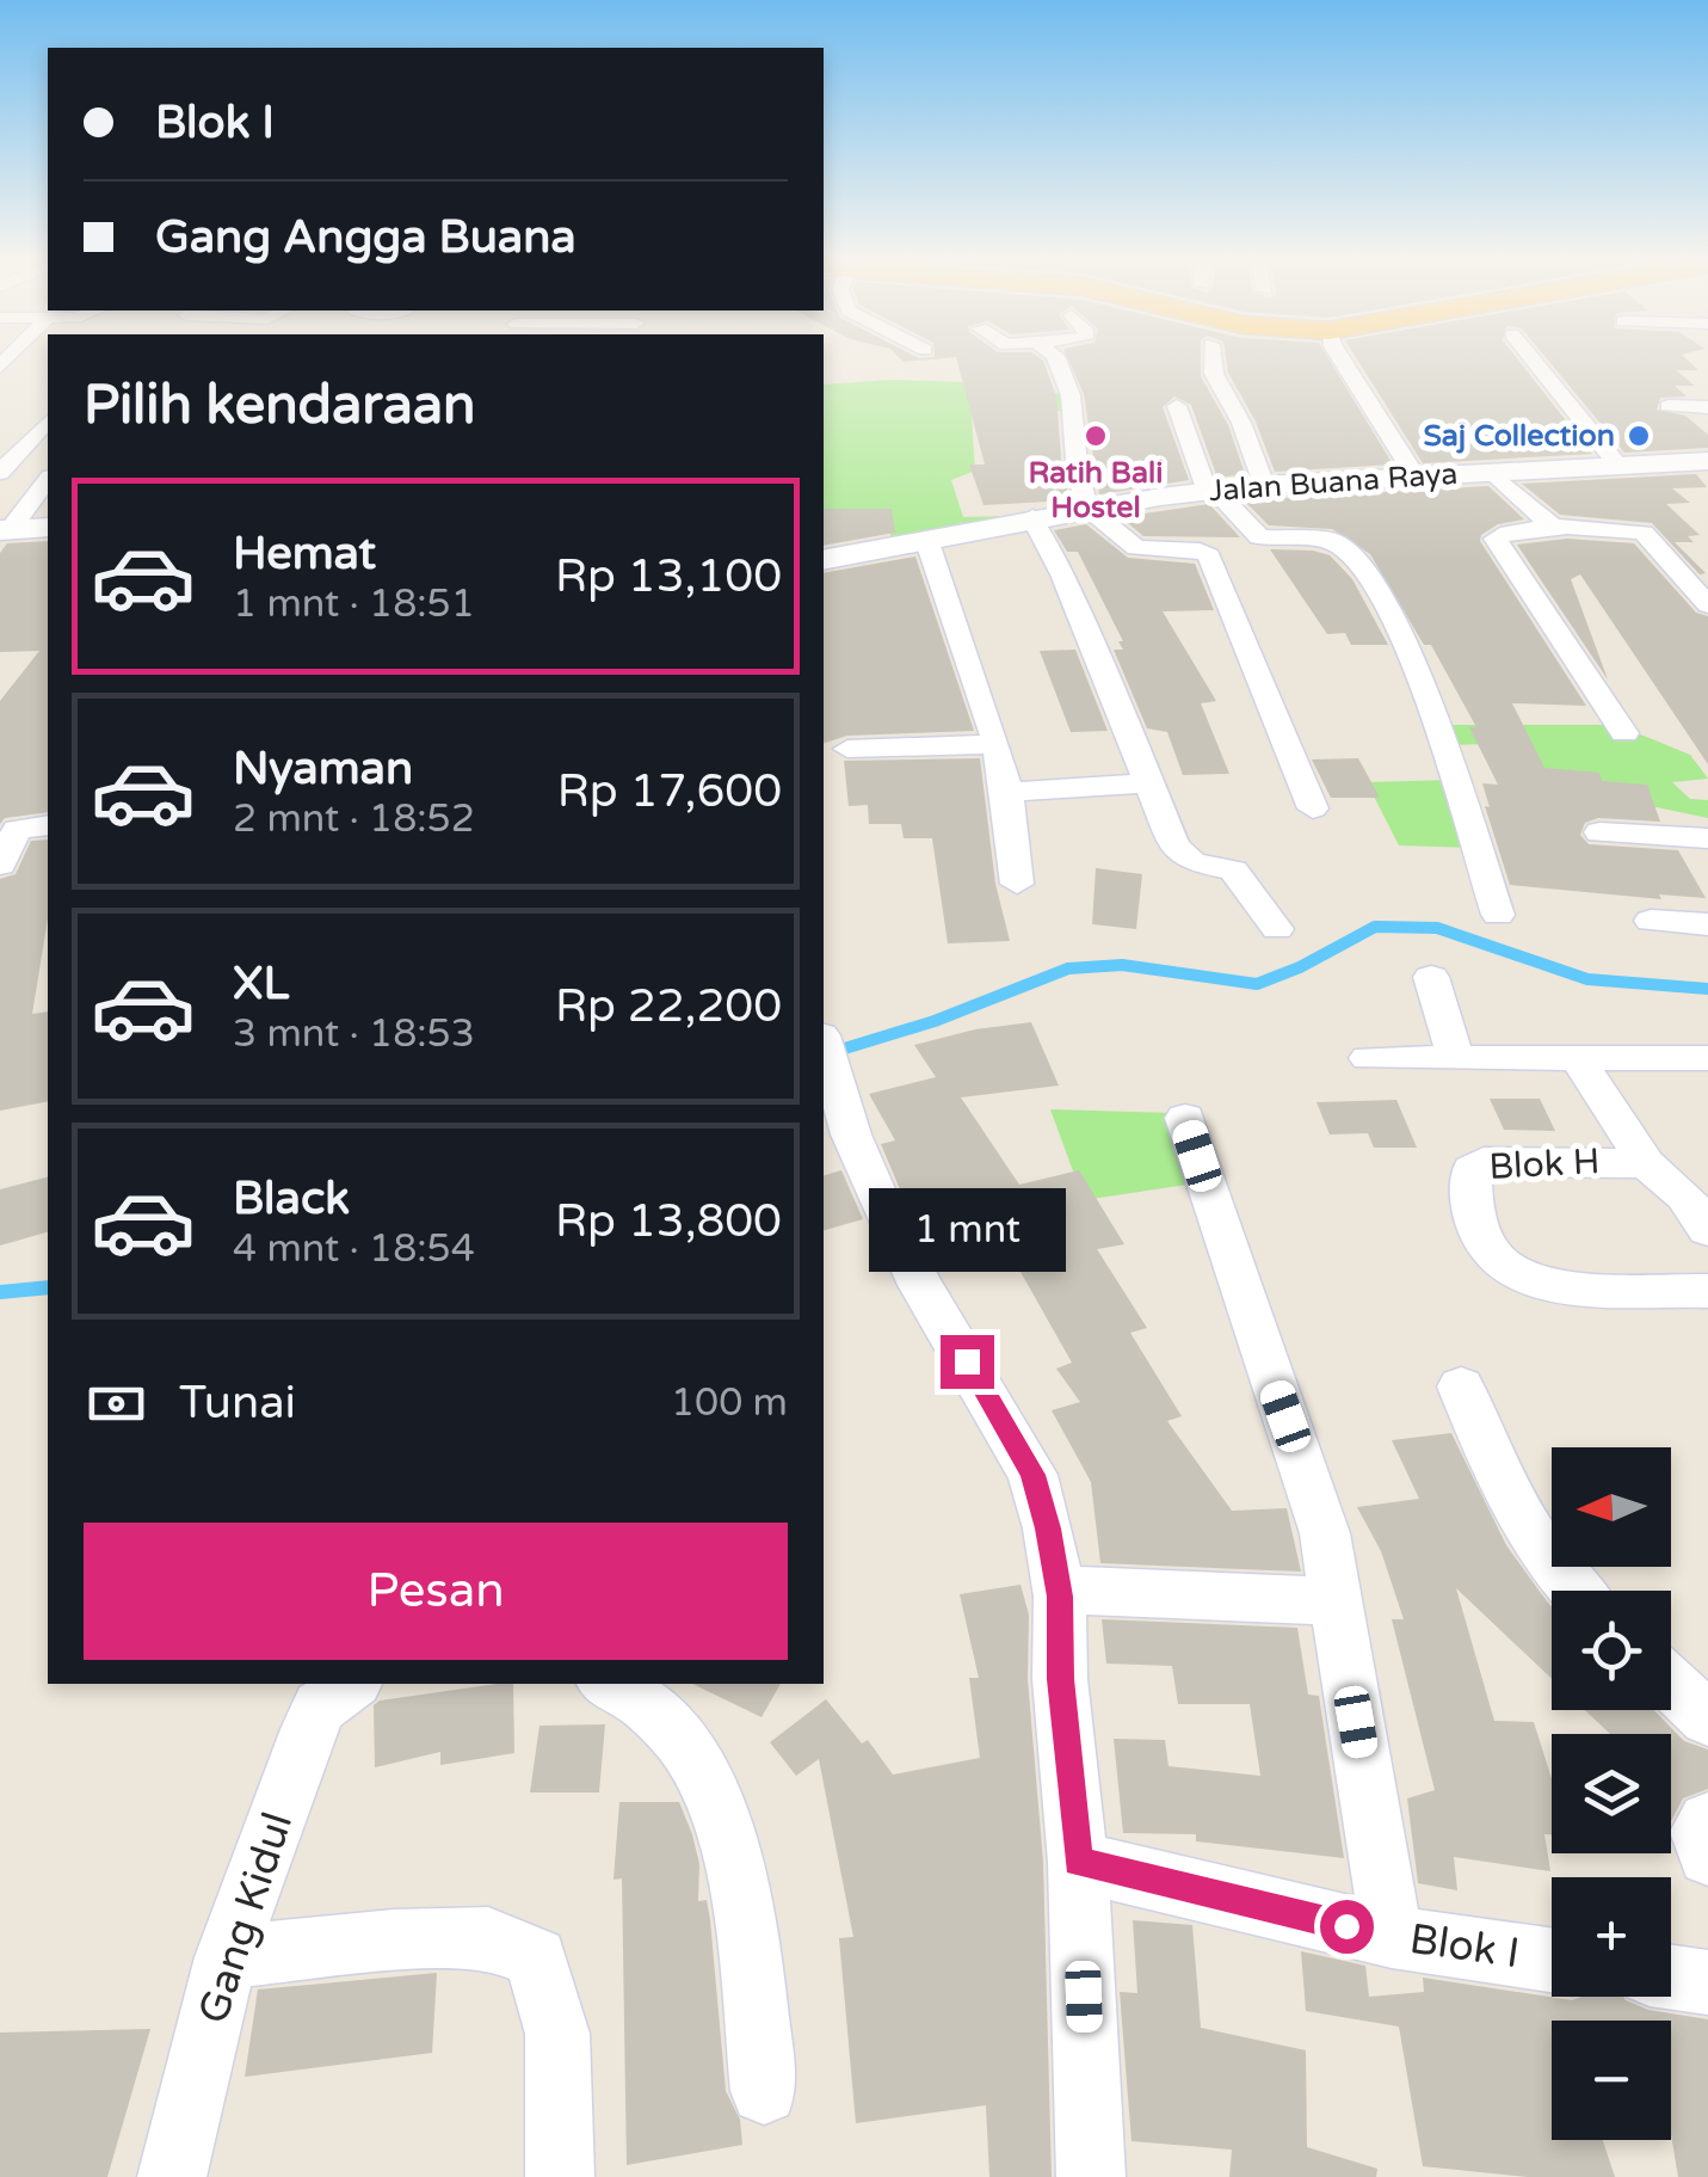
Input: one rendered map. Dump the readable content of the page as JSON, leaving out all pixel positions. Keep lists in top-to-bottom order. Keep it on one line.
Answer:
{"streets":{"street":["Jalan Buana Raya","Blok H","Gang Kidul","Blok I"]},"places":["Ratih Bali Hostel","Saj Collection"],"north":"left","page":{"banner":["Blok I","Gang Angga Buana"],"heading":"Pilih kendaraan","list":[{"name":"Hemat","note":"1 mnt · 18:51","value":"Rp 13,100"},{"name":"Nyaman","note":"2 mnt · 18:52","value":"Rp 17,600"},{"name":"XL","note":"3 mnt · 18:53","value":"Rp 22,200"},{"name":"Black","note":"4 mnt · 18:54","value":"Rp 13,800"}],"bubble":"1 mnt","pay":["Tunai","100 m"],"map_buttons":["+","−"],"buttons":"Pesan"}}
